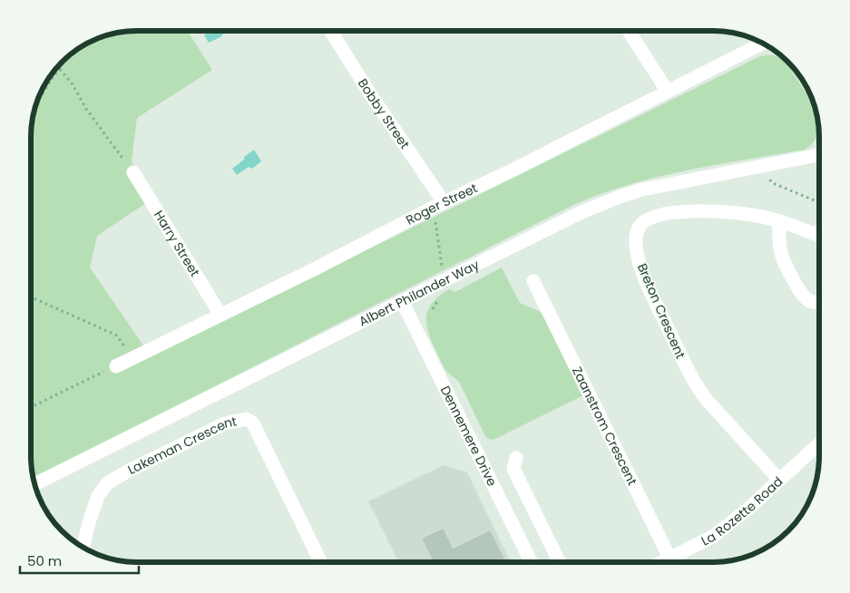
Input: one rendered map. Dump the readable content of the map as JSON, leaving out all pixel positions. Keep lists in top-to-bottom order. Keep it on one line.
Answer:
{"streets":{"street":["Bobby Street","Roger Street","Harry Street","Albert Philander Way","Breton Crescent","Zaanstrom Crescent","Dennemere Drive","Lakeman Crescent","La Rozette Road"]},"crossings":[["Bobby Street","Roger Street"],["Roger Street","Harry Street"],["Albert Philander Way","Dennemere Drive"],["Breton Crescent","La Rozette Road"]],"scale_bar":"50 m"}
